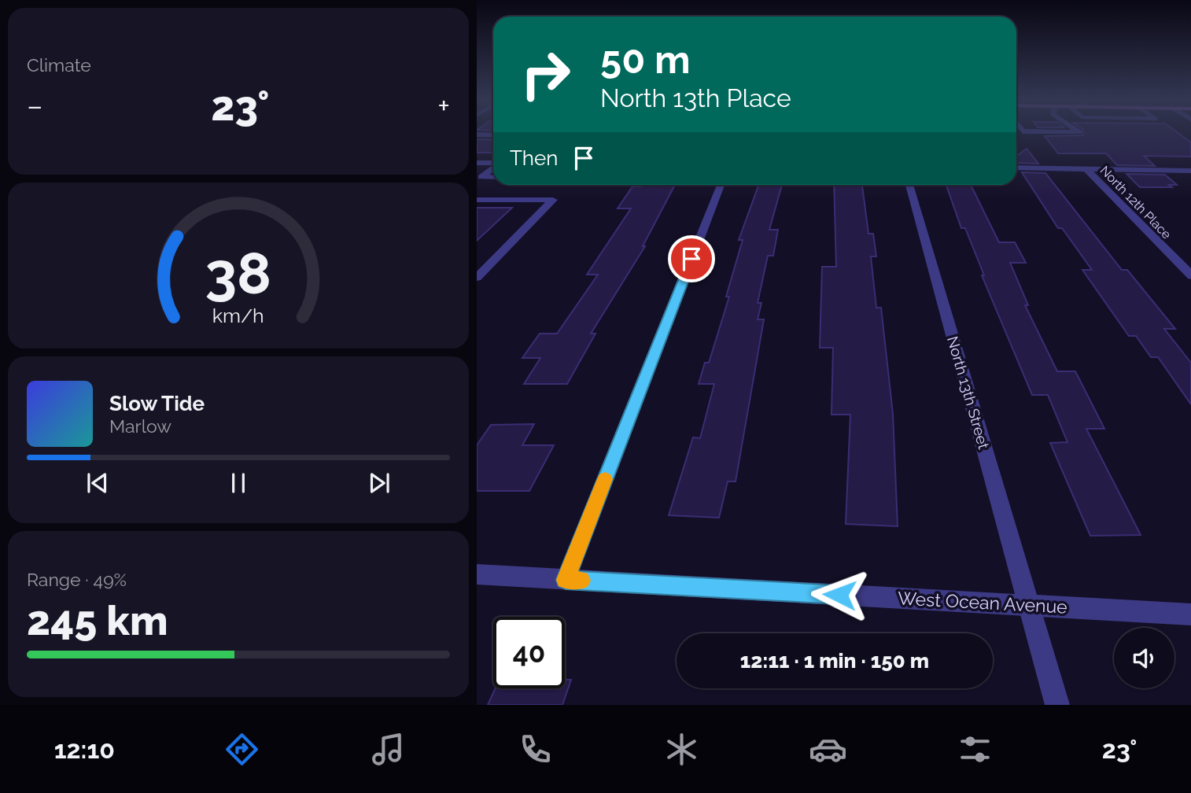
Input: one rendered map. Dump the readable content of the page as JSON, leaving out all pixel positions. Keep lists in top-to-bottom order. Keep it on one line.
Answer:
{"streets":{"street":["North 12th Place","North 13th Street","West Ocean Avenue"]},"crossings":[["North 13th Street","West Ocean Avenue"]],"page":{"tile":["Climate",["Range · 49%","245 km"]],"turn":["50 m","North 13th Place"],"heat":["−","23°","+"],"then":"Then","song":["Slow Tide","Marlow"],"limit":"40","trip":"12:11 · 1 min · 150 m","tabs":["12:10","23°"],"gauge":["38","km/h"]}}
